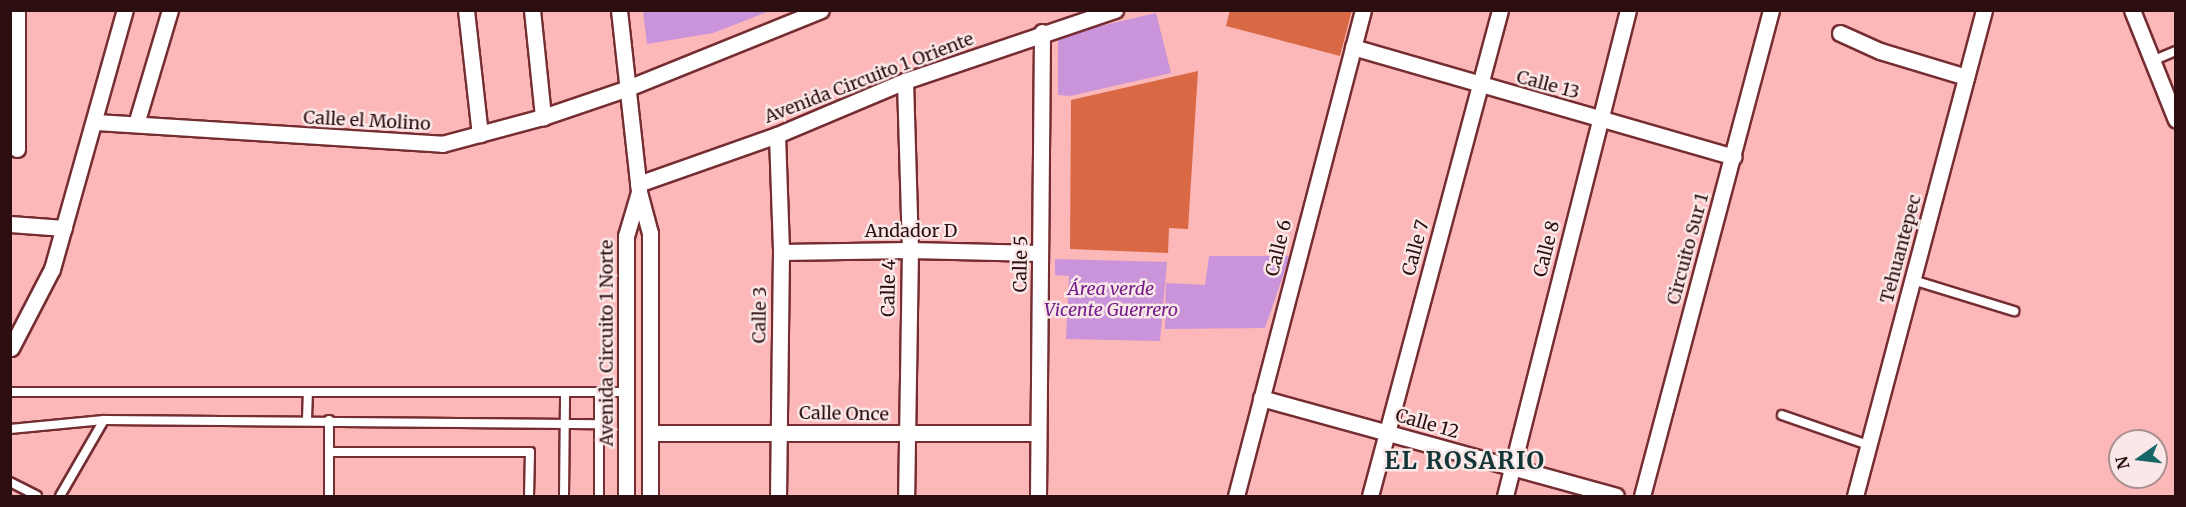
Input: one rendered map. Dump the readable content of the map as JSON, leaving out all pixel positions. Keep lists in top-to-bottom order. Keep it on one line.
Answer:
{"streets":{"street":["Avenida Circuito 1 Oriente","Calle 13","Calle el Molino","Andador D","Calle 6","Calle 7","Calle 8","Circuito Sur 1","Tehuantepec","Calle 5","Calle 4","Calle 3","Avenida Circuito 1 Norte","Calle Once","Calle 12"]},"crossings":[["Avenida Circuito 1 Oriente","Calle 5"],["Avenida Circuito 1 Oriente","Calle 4"],["Avenida Circuito 1 Oriente","Calle 3"],["Avenida Circuito 1 Oriente","Avenida Circuito 1 Norte"],["Calle 13","Calle 6"],["Calle 13","Calle 7"],["Calle 13","Calle 8"],["Calle 13","Circuito Sur 1"],["Andador D","Calle 5"],["Andador D","Calle 4"],["Andador D","Calle 3"],["Calle 6","Calle 12"],["Calle 7","Calle 12"],["Calle 8","Calle 12"],["Calle 5","Calle Once"],["Calle 4","Calle Once"],["Calle 3","Calle Once"]],"districts":["EL ROSARIO"],"parks":["Área verde Vicente Guerrero"],"north":"left"}
